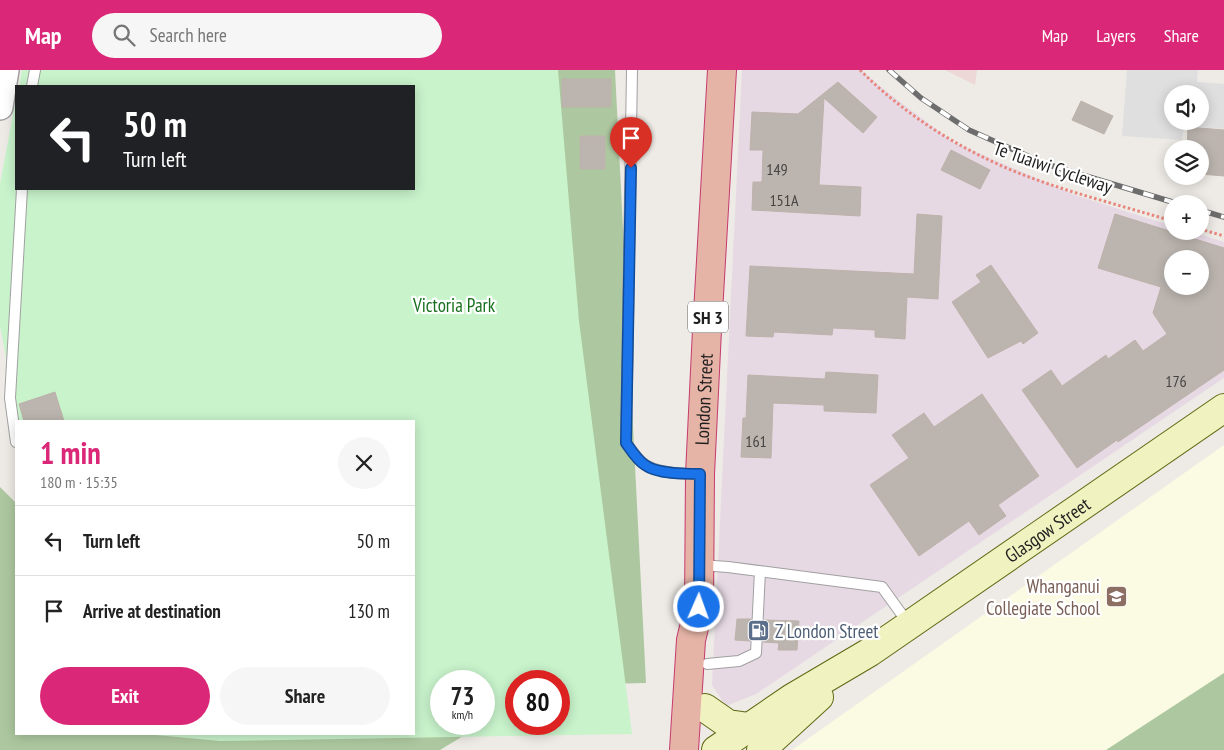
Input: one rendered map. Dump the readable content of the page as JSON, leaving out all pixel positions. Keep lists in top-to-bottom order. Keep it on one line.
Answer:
{"streets":{"highway":["SH 3","London Street"],"main road":["Glasgow Street"],"path":["Te Tuaiwi Cycleway"]},"parks":["Victoria Park"],"places":{"school or university":["Whanganui Collegiate School"],"fuel station":["Z London Street"]},"house_numbers":["149","151A","176","161"],"page":{"header":"Map","search":"Search here","nav":["Map","Layers","Share"],"map_buttons":["+","−"],"turn":["50 m","Turn left"],"heading":["1 min","180 m · 15:35"],"list":[{"name":"Turn left","value":"50 m"},{"name":"Arrive at destination","value":"130 m"}],"buttons":["Exit","Share"],"speed":"73 km/h","limit":"80"}}
